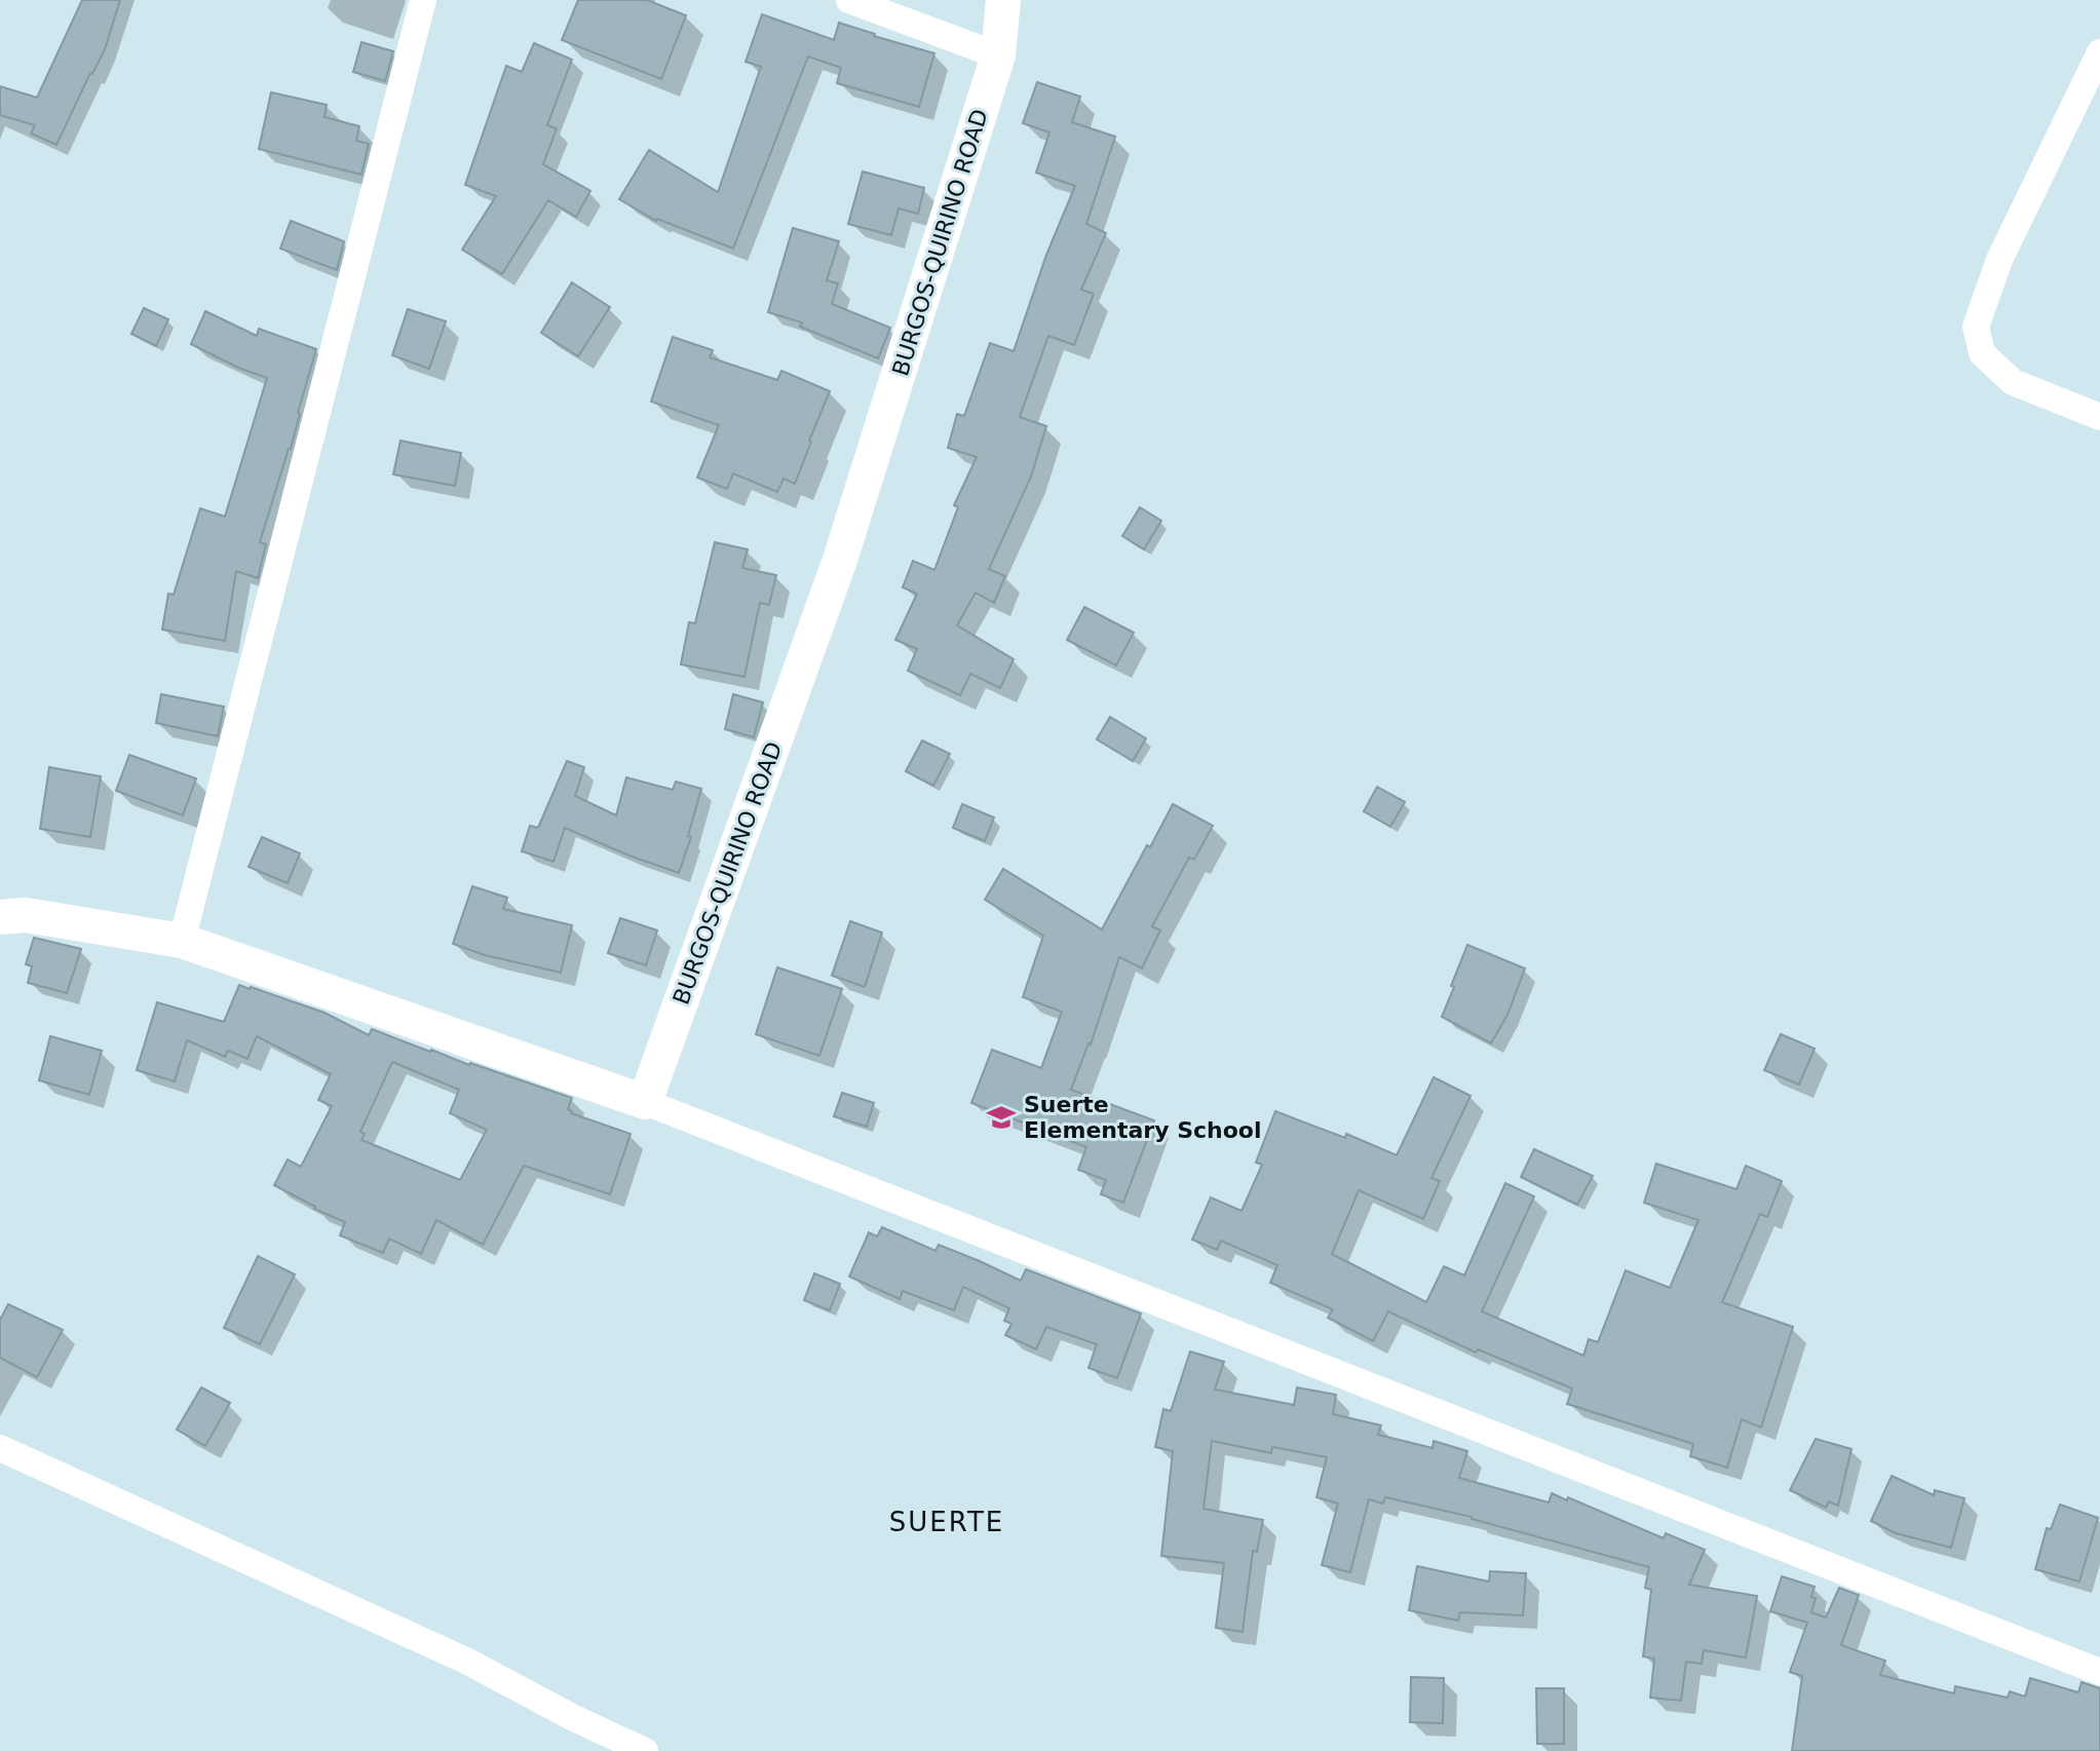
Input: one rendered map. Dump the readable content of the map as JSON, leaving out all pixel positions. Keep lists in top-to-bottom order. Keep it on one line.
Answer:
{"streets":{"street":["BURGOS-QUIRINO ROAD"]},"districts":["SUERTE"],"places":{"school or university":["Suerte Elementary School"]}}
